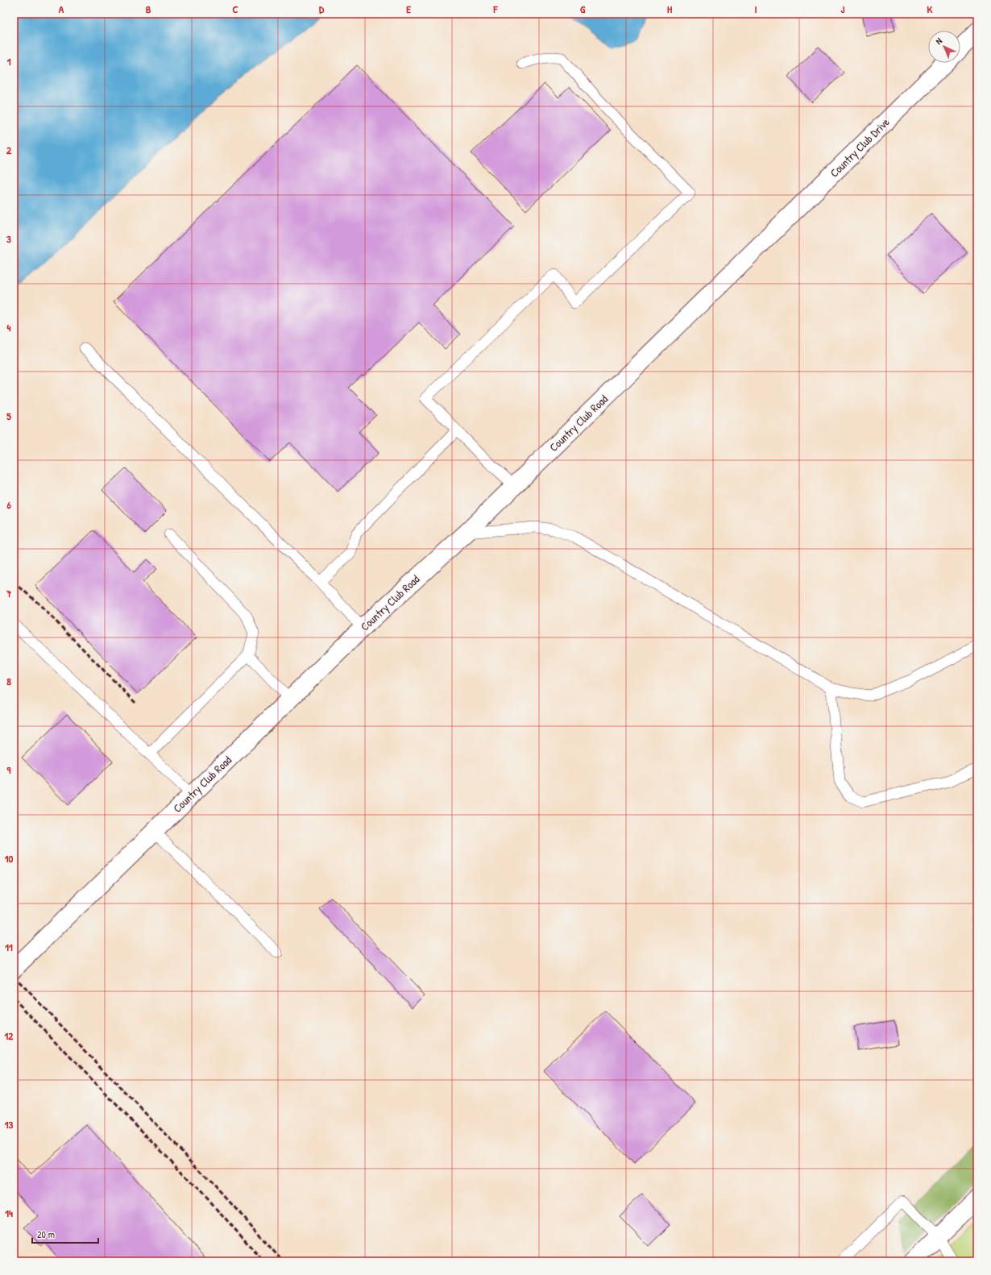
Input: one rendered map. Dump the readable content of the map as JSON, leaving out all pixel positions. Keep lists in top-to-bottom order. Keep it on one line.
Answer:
{"streets":{"street":["Country Club Drive","Country Club Road"]},"crossings":[["Country Club Drive","Country Club Road"]],"scale_bar":"20 m","north":"top left","grid":{"columns":["A","B","C","D","E","F","G","H","I","J","K"],"rows":["1","2","3","4","5","6","7","8","9","10","11","12","13","14"]}}
